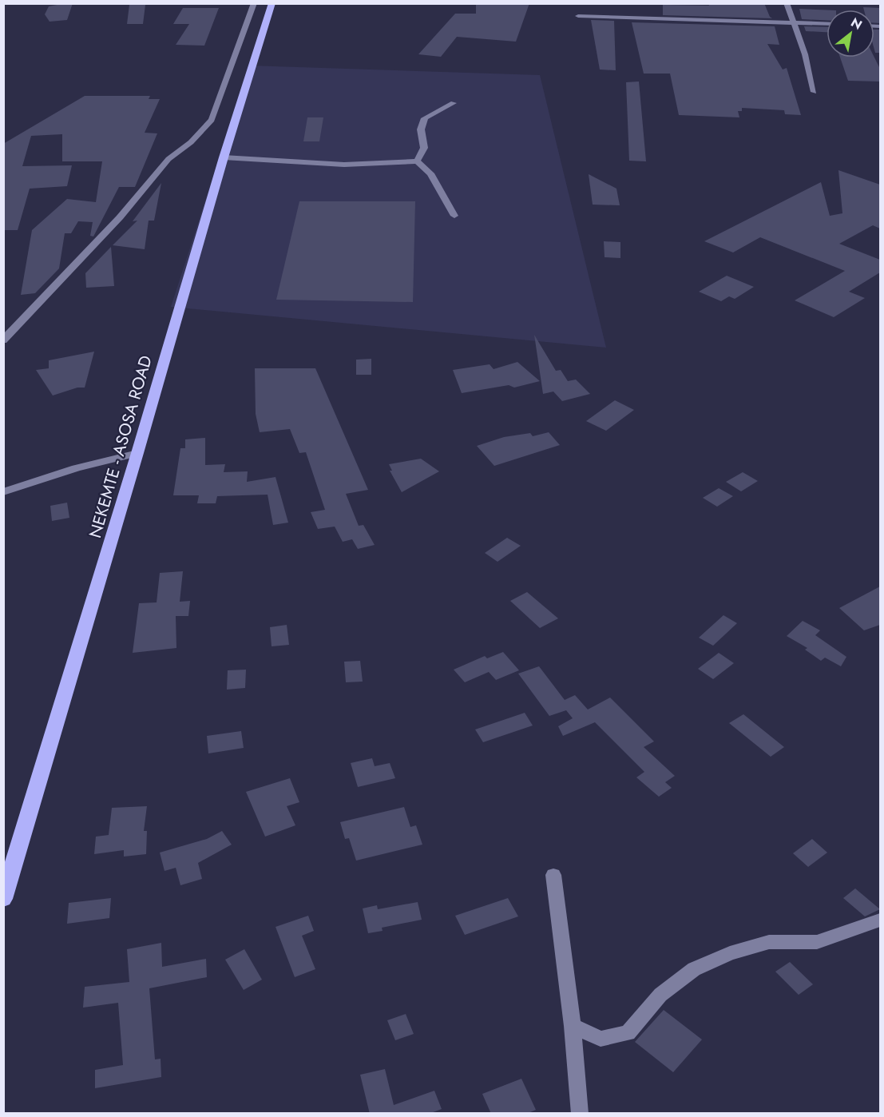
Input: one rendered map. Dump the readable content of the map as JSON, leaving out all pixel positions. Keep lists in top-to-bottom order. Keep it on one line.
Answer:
{"streets":{"highway":["NEKEMTE - ASOSA ROAD"]},"north":"top right"}
